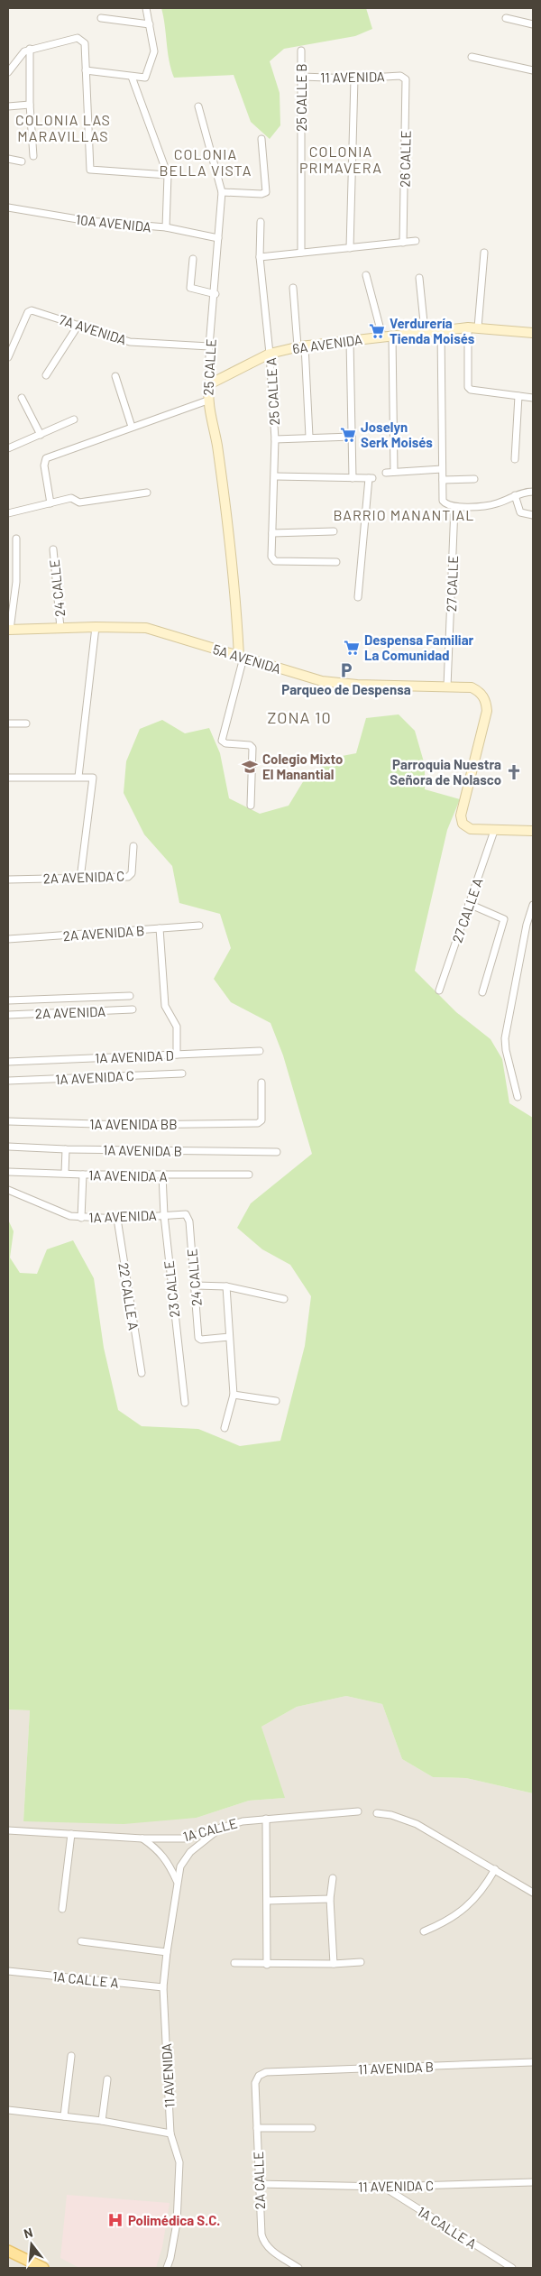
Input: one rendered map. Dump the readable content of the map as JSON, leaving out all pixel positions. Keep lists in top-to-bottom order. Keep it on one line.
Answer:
{"streets":{"street":["11 AVENIDA","25 CALLE B","26 CALLE","10A AVENIDA","7A AVENIDA","6A AVENIDA","25 CALLE","25 CALLE A","27 CALLE","24 CALLE","5A AVENIDA","2A AVENIDA C","27 CALLE A","2A AVENIDA B","2A AVENIDA","1A AVENIDA D","1A AVENIDA C","1A AVENIDA BB","1A AVENIDA B","1A AVENIDA A","1A AVENIDA","23 CALLE","22 CALLE A","1A CALLE","1A CALLE A","11 AVENIDA B","2A CALLE","11 AVENIDA C"]},"crossings":[["11 AVENIDA","25 CALLE B"],["11 AVENIDA","26 CALLE"],["11 AVENIDA","1A CALLE"],["11 AVENIDA","1A CALLE A"],["10A AVENIDA","25 CALLE"],["7A AVENIDA","25 CALLE"],["6A AVENIDA","25 CALLE"],["6A AVENIDA","25 CALLE A"],["25 CALLE","5A AVENIDA"],["27 CALLE","5A AVENIDA"],["24 CALLE","5A AVENIDA"],["24 CALLE","1A AVENIDA"],["5A AVENIDA","27 CALLE A"],["1A AVENIDA A","23 CALLE"],["1A AVENIDA","23 CALLE"],["1A AVENIDA","22 CALLE A"],["1A CALLE A","11 AVENIDA C"],["11 AVENIDA B","2A CALLE"],["2A CALLE","11 AVENIDA C"]],"districts":["COLONIA LAS MARAVILLAS","COLONIA PRIMAVERA","COLONIA BELLA VISTA","BARRIO MANANTIAL","ZONA 10"],"places":{"supermarket":["Verdurería Tienda Moisés","Joselyn Serk Moisés","Despensa Familiar La Comunidad"],"parking":["Parqueo de Despensa"],"school or university":["Colegio Mixto El Manantial"],"church":["Parroquia Nuestra Señora de Nolasco"],"hospital":["Polimédica S.C."]},"north":"top"}
